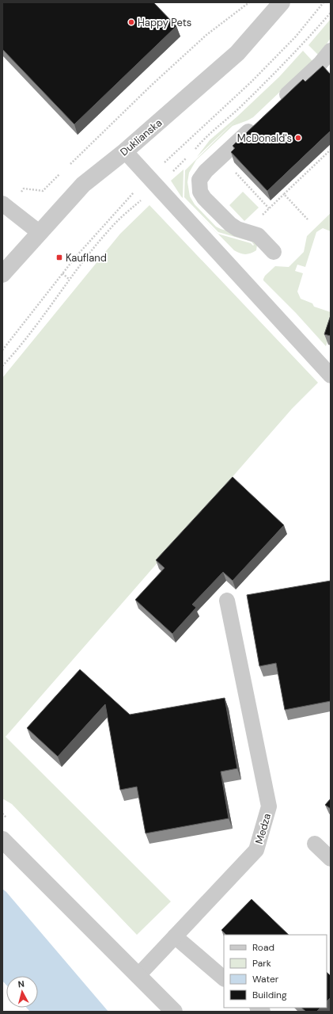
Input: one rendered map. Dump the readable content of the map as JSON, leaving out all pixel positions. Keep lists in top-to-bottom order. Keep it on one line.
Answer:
{"streets":{"street":["Duklianska"],"lane":["Medza"]},"places":{"other":["Happy Pets","McDonald's"],"transit":["Kaufland"]},"legend":["Road","Park","Water","Building"],"north":"top"}
